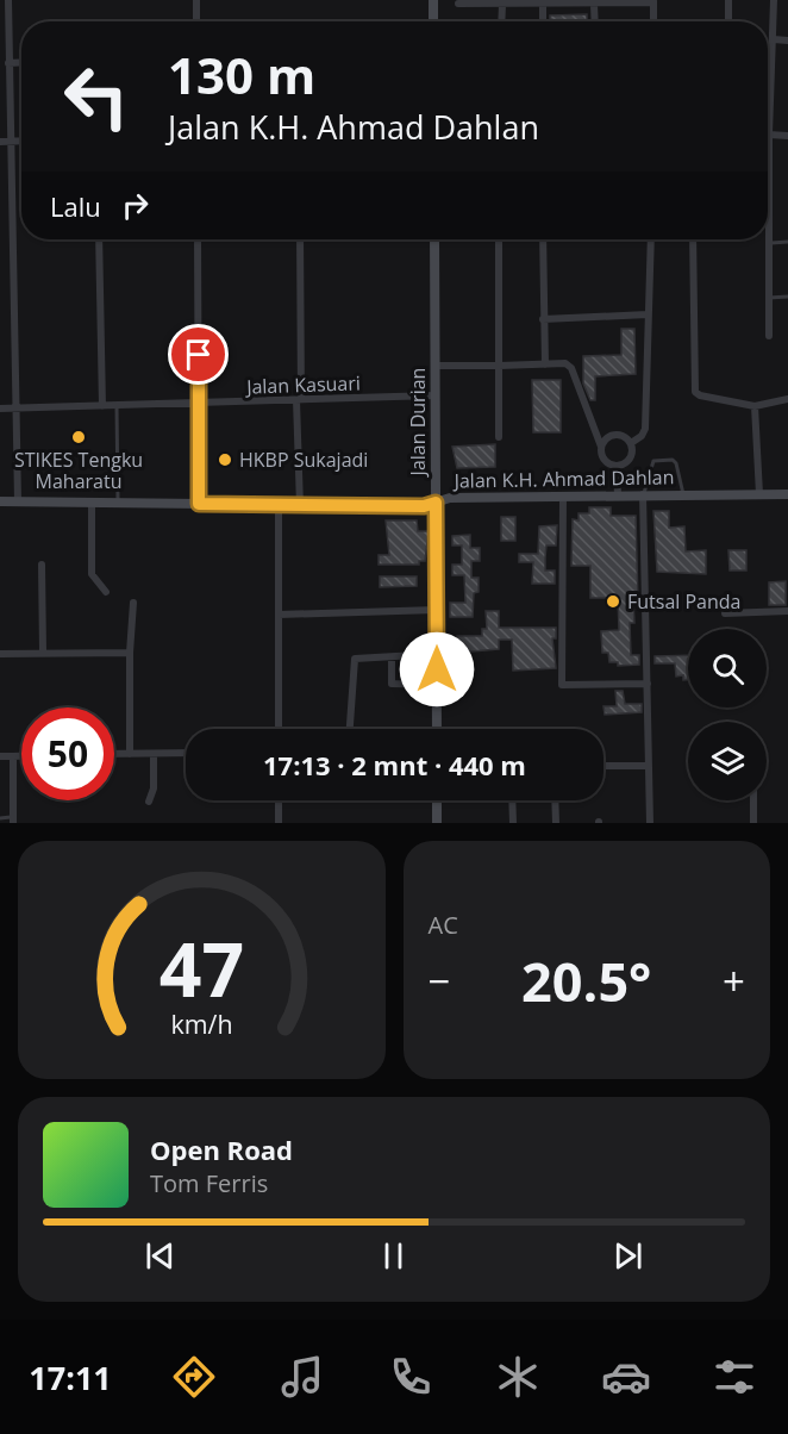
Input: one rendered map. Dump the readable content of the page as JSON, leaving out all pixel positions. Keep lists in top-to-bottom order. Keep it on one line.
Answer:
{"streets":{"main road":["Jalan Durian","Jalan K.H. Ahmad Dahlan"],"street":["Jalan Kasuari"]},"crossings":[["Jalan Kasuari","Jalan Durian"],["Jalan Durian","Jalan K.H. Ahmad Dahlan"]],"places":["STIKES Tengku Maharatu","HKBP Sukajadi","Futsal Panda"],"page":{"turn":["130 m","Jalan K.H. Ahmad Dahlan"],"then":"Lalu","limit":"50","trip":"17:13 · 2 mnt · 440 m","tile":"AC","heat":["−","20.5°","+"],"song":["Open Road","Tom Ferris"],"tabs":"17:11","gauge":["47","km/h"]}}
